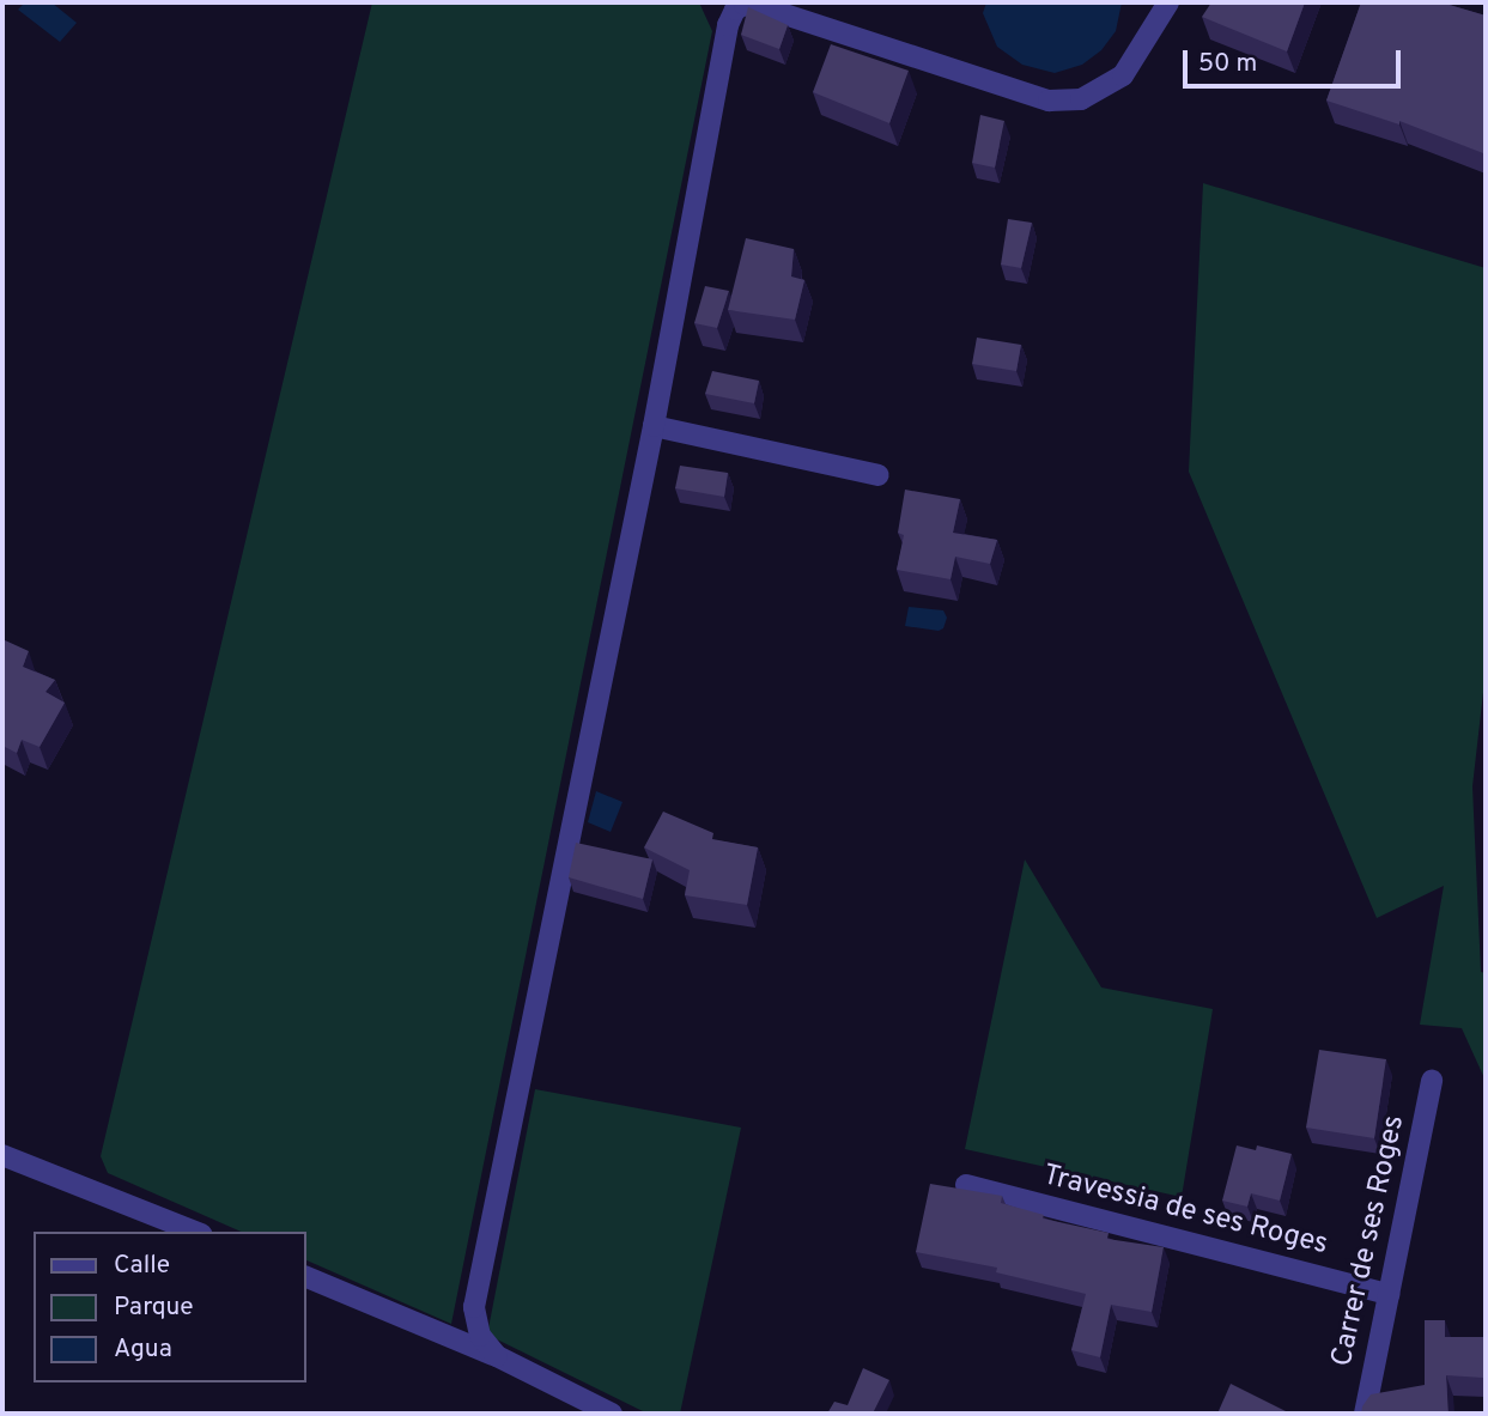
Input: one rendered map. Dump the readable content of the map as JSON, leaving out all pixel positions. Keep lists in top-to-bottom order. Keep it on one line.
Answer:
{"streets":{"street":["Travessia de ses Roges","Carrer de ses Roges"]},"crossings":[["Travessia de ses Roges","Carrer de ses Roges"]],"legend":["Calle","Parque","Agua"],"scale_bar":"50 m"}
